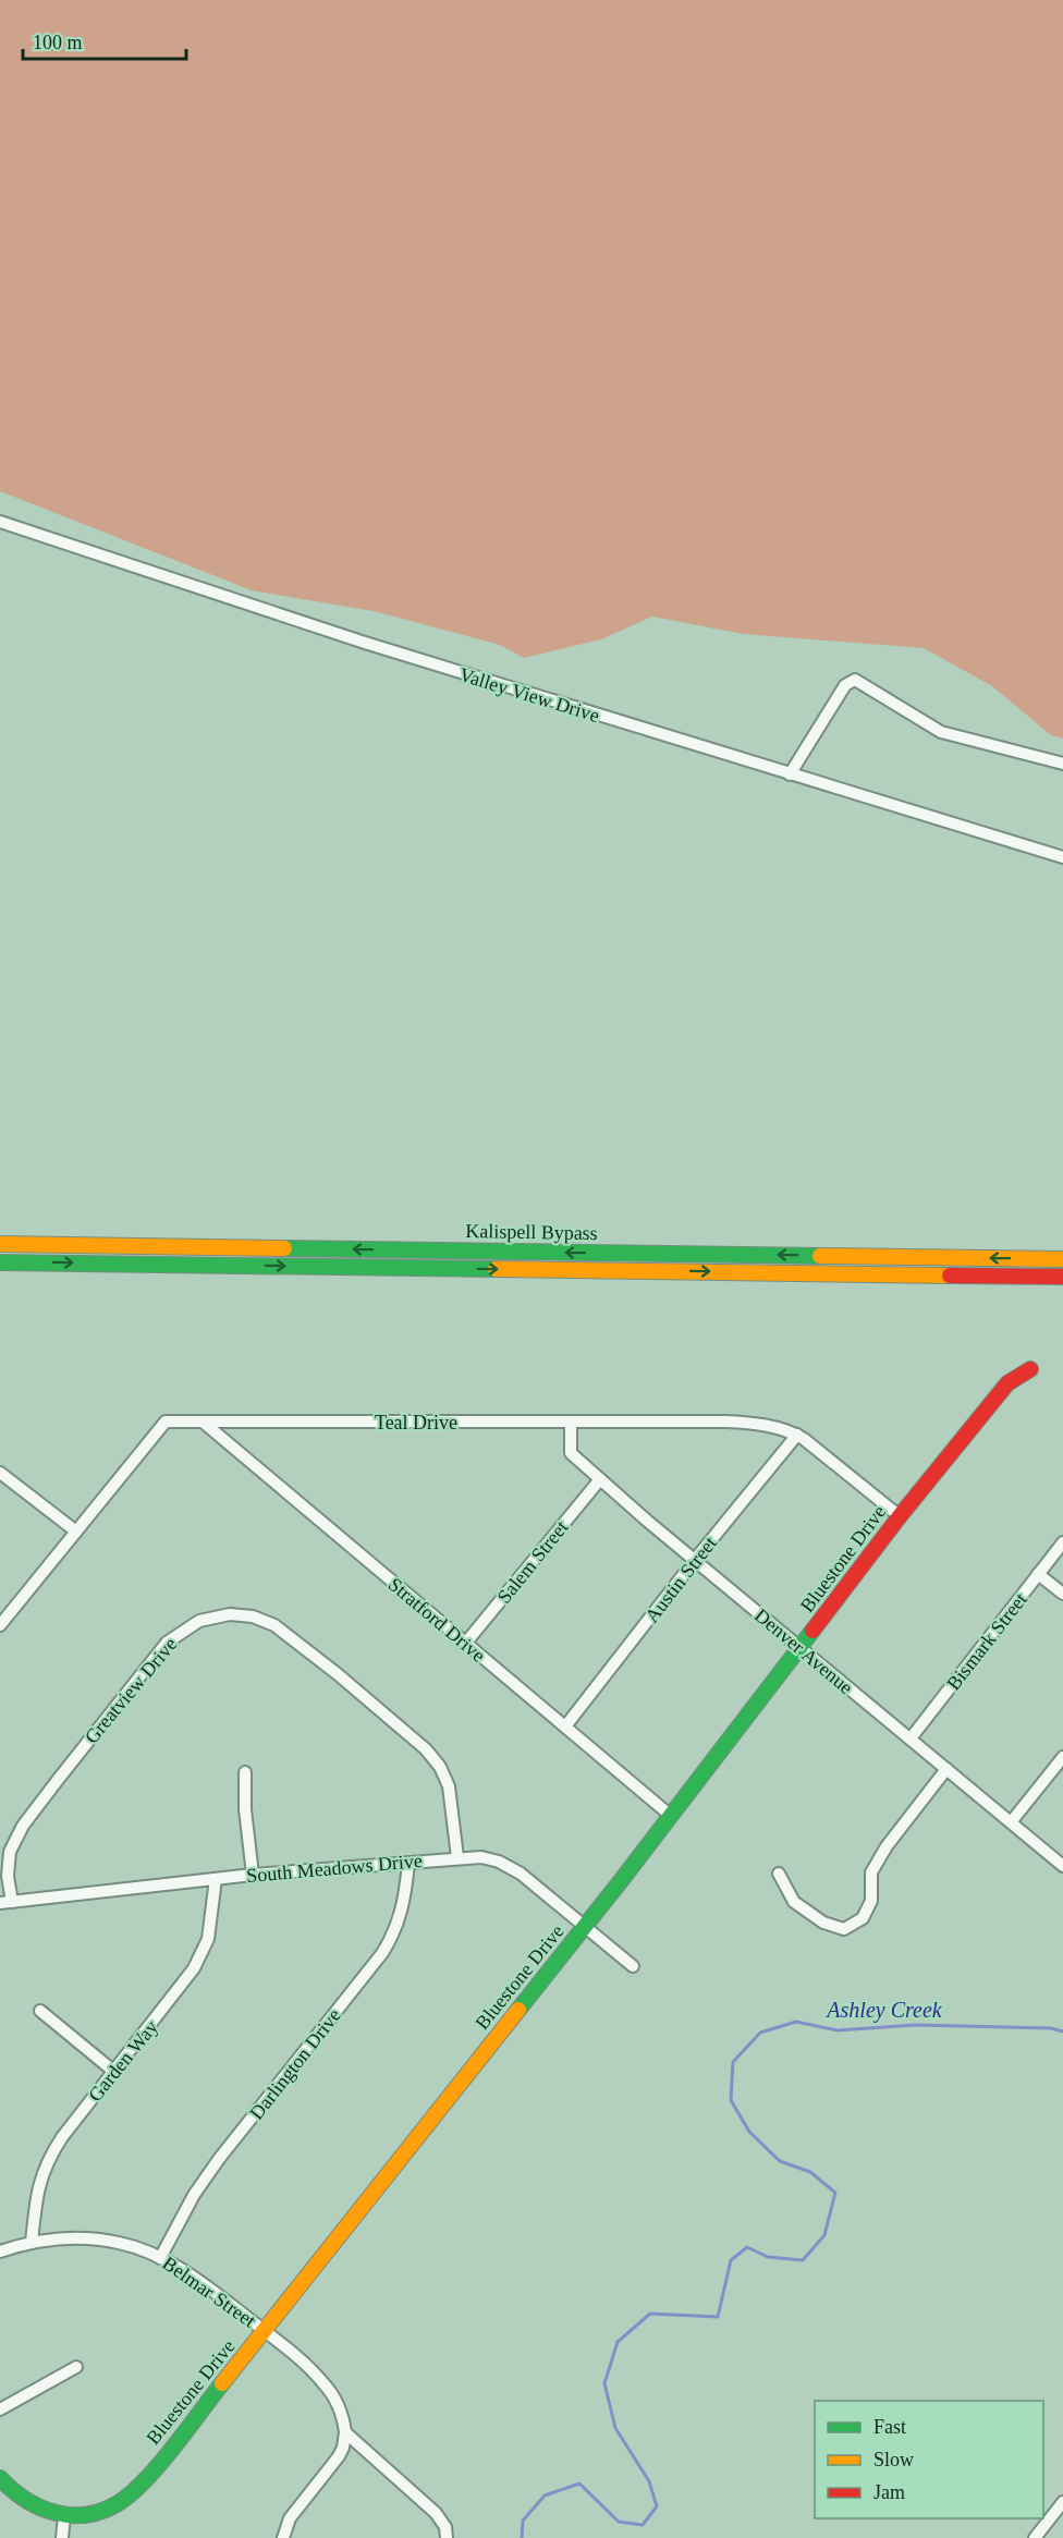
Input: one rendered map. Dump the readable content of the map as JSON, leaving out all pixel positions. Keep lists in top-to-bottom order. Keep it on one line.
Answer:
{"streets":{"main road":["Kalispell Bypass","Bluestone Drive"],"street":["Valley View Drive","Teal Drive","Salem Street","Austin Street","Stratford Drive","Bismark Street","Denver Avenue","Greatview Drive","South Meadows Drive","Garden Way","Darlington Drive","Belmar Street"]},"crossings":[["Teal Drive","Bluestone Drive"],["Teal Drive","Austin Street"],["Teal Drive","Stratford Drive"],["Teal Drive","Denver Avenue"],["Bluestone Drive","Stratford Drive"],["Bluestone Drive","Denver Avenue"],["Bluestone Drive","South Meadows Drive"],["Bluestone Drive","Belmar Street"],["Salem Street","Stratford Drive"],["Salem Street","Denver Avenue"],["Austin Street","Stratford Drive"],["Austin Street","Denver Avenue"],["Bismark Street","Denver Avenue"],["Greatview Drive","South Meadows Drive"],["South Meadows Drive","Garden Way"],["South Meadows Drive","Darlington Drive"],["Garden Way","Belmar Street"],["Darlington Drive","Belmar Street"]],"water":["Ashley Creek"],"legend":["Fast","Slow","Jam"],"scale_bar":"100 m"}
